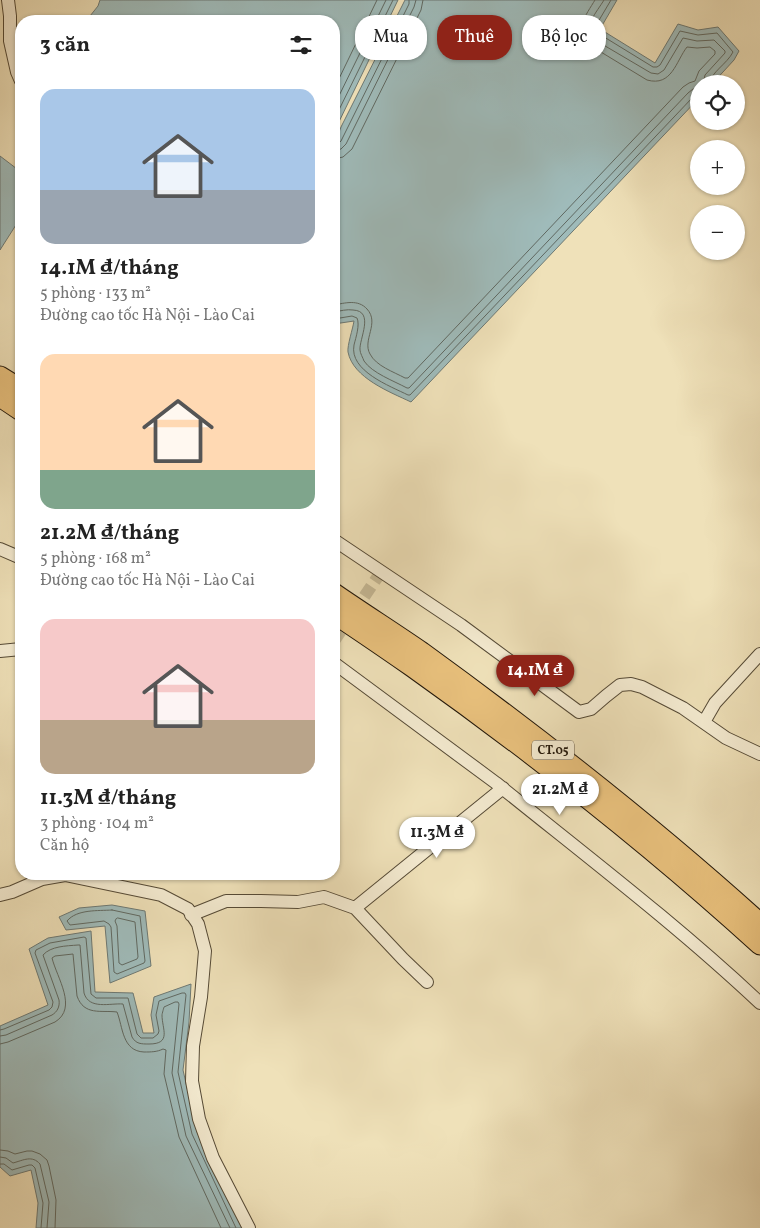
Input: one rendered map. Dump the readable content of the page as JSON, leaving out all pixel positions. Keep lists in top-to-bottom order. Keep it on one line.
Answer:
{"streets":{"highway":["CT.05"]},"page":{"chip":["Mua","Thuê","Bộ lọc"],"heading":"3 căn","map_buttons":["+","−"],"list":[{"name":"14.1M ₫/tháng","note":"5 phòng · 133 m² · Đường cao tốc Hà Nội - Lào Cai"},{"name":"21.2M ₫/tháng","note":"5 phòng · 168 m² · Đường cao tốc Hà Nội - Lào Cai"},{"name":"11.3M ₫/tháng","note":"3 phòng · 104 m² · Căn hộ"}],"price":["14.1M ₫","21.2M ₫","11.3M ₫"]}}
